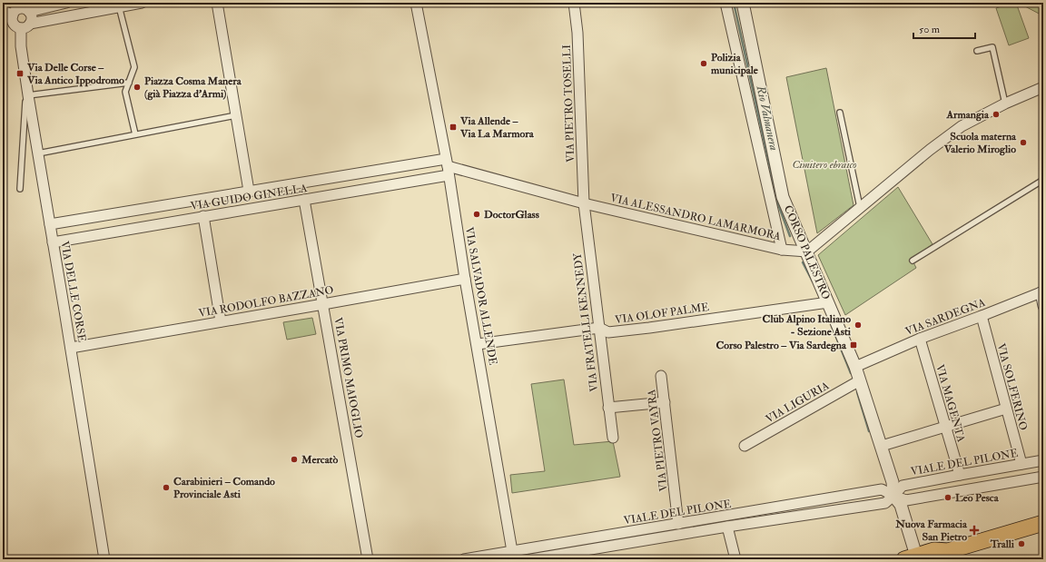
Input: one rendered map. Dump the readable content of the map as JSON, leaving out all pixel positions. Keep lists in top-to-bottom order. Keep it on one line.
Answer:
{"streets":{"street":["VIA PIETRO TOSELLI","VIA GUIDO GINELLA","VIA ALESSANDRO LAMARMORA","CORSO PALESTRO","VIA DELLE CORSE","VIA SALVADOR ALLENDE","VIA RODOLFO BAZZANO","VIA OLOF PALME","VIA SARDEGNA","VIA FRATELLI KENNEDY","VIA PRIMO MAIOGLIO","VIA SOLFERINO","VIA LIGURIA","VIA MAGENTA","VIA PIETRO VAYRA","VIALE DEL PILONE"]},"crossings":[["VIA PIETRO TOSELLI","VIA ALESSANDRO LAMARMORA"],["VIA PIETRO TOSELLI","VIA FRATELLI KENNEDY"],["VIA GUIDO GINELLA","VIA ALESSANDRO LAMARMORA"],["VIA GUIDO GINELLA","VIA DELLE CORSE"],["VIA GUIDO GINELLA","VIA SALVADOR ALLENDE"],["VIA GUIDO GINELLA","VIA PRIMO MAIOGLIO"],["VIA ALESSANDRO LAMARMORA","CORSO PALESTRO"],["VIA ALESSANDRO LAMARMORA","VIA SALVADOR ALLENDE"],["VIA ALESSANDRO LAMARMORA","VIA FRATELLI KENNEDY"],["CORSO PALESTRO","VIA OLOF PALME"],["CORSO PALESTRO","VIA SARDEGNA"],["CORSO PALESTRO","VIA LIGURIA"],["CORSO PALESTRO","VIALE DEL PILONE"],["VIA DELLE CORSE","VIA RODOLFO BAZZANO"],["VIA SALVADOR ALLENDE","VIA RODOLFO BAZZANO"],["VIA SALVADOR ALLENDE","VIA OLOF PALME"],["VIA SALVADOR ALLENDE","VIALE DEL PILONE"],["VIA RODOLFO BAZZANO","VIA PRIMO MAIOGLIO"],["VIA OLOF PALME","VIA FRATELLI KENNEDY"],["VIA SARDEGNA","VIA SOLFERINO"],["VIA SARDEGNA","VIA MAGENTA"],["VIA SOLFERINO","VIALE DEL PILONE"],["VIA MAGENTA","VIALE DEL PILONE"],["VIA PIETRO VAYRA","VIALE DEL PILONE"]],"water":["Rio Valmanera"],"parks":["Cimitero ebraico"],"places":{"other":["Polizia municipale","Piazza Cosma Manera (già Piazza d'Armi)","Armangia","Scuola materna Valerio Miroglio","DoctorGlass","Club Alpino Italiano - Sezione Asti","Mercatò","Carabinieri – Comando Provinciale Asti","Leo Pesca","Tralli"],"transit":["Via Delle Corse – Via Antico Ippodromo","Via Allende – Via La Marmora","Corso Palestro – Via Sardegna"],"health":["Nuova Farmacia San Pietro"]},"scale_bar":"50 m"}
